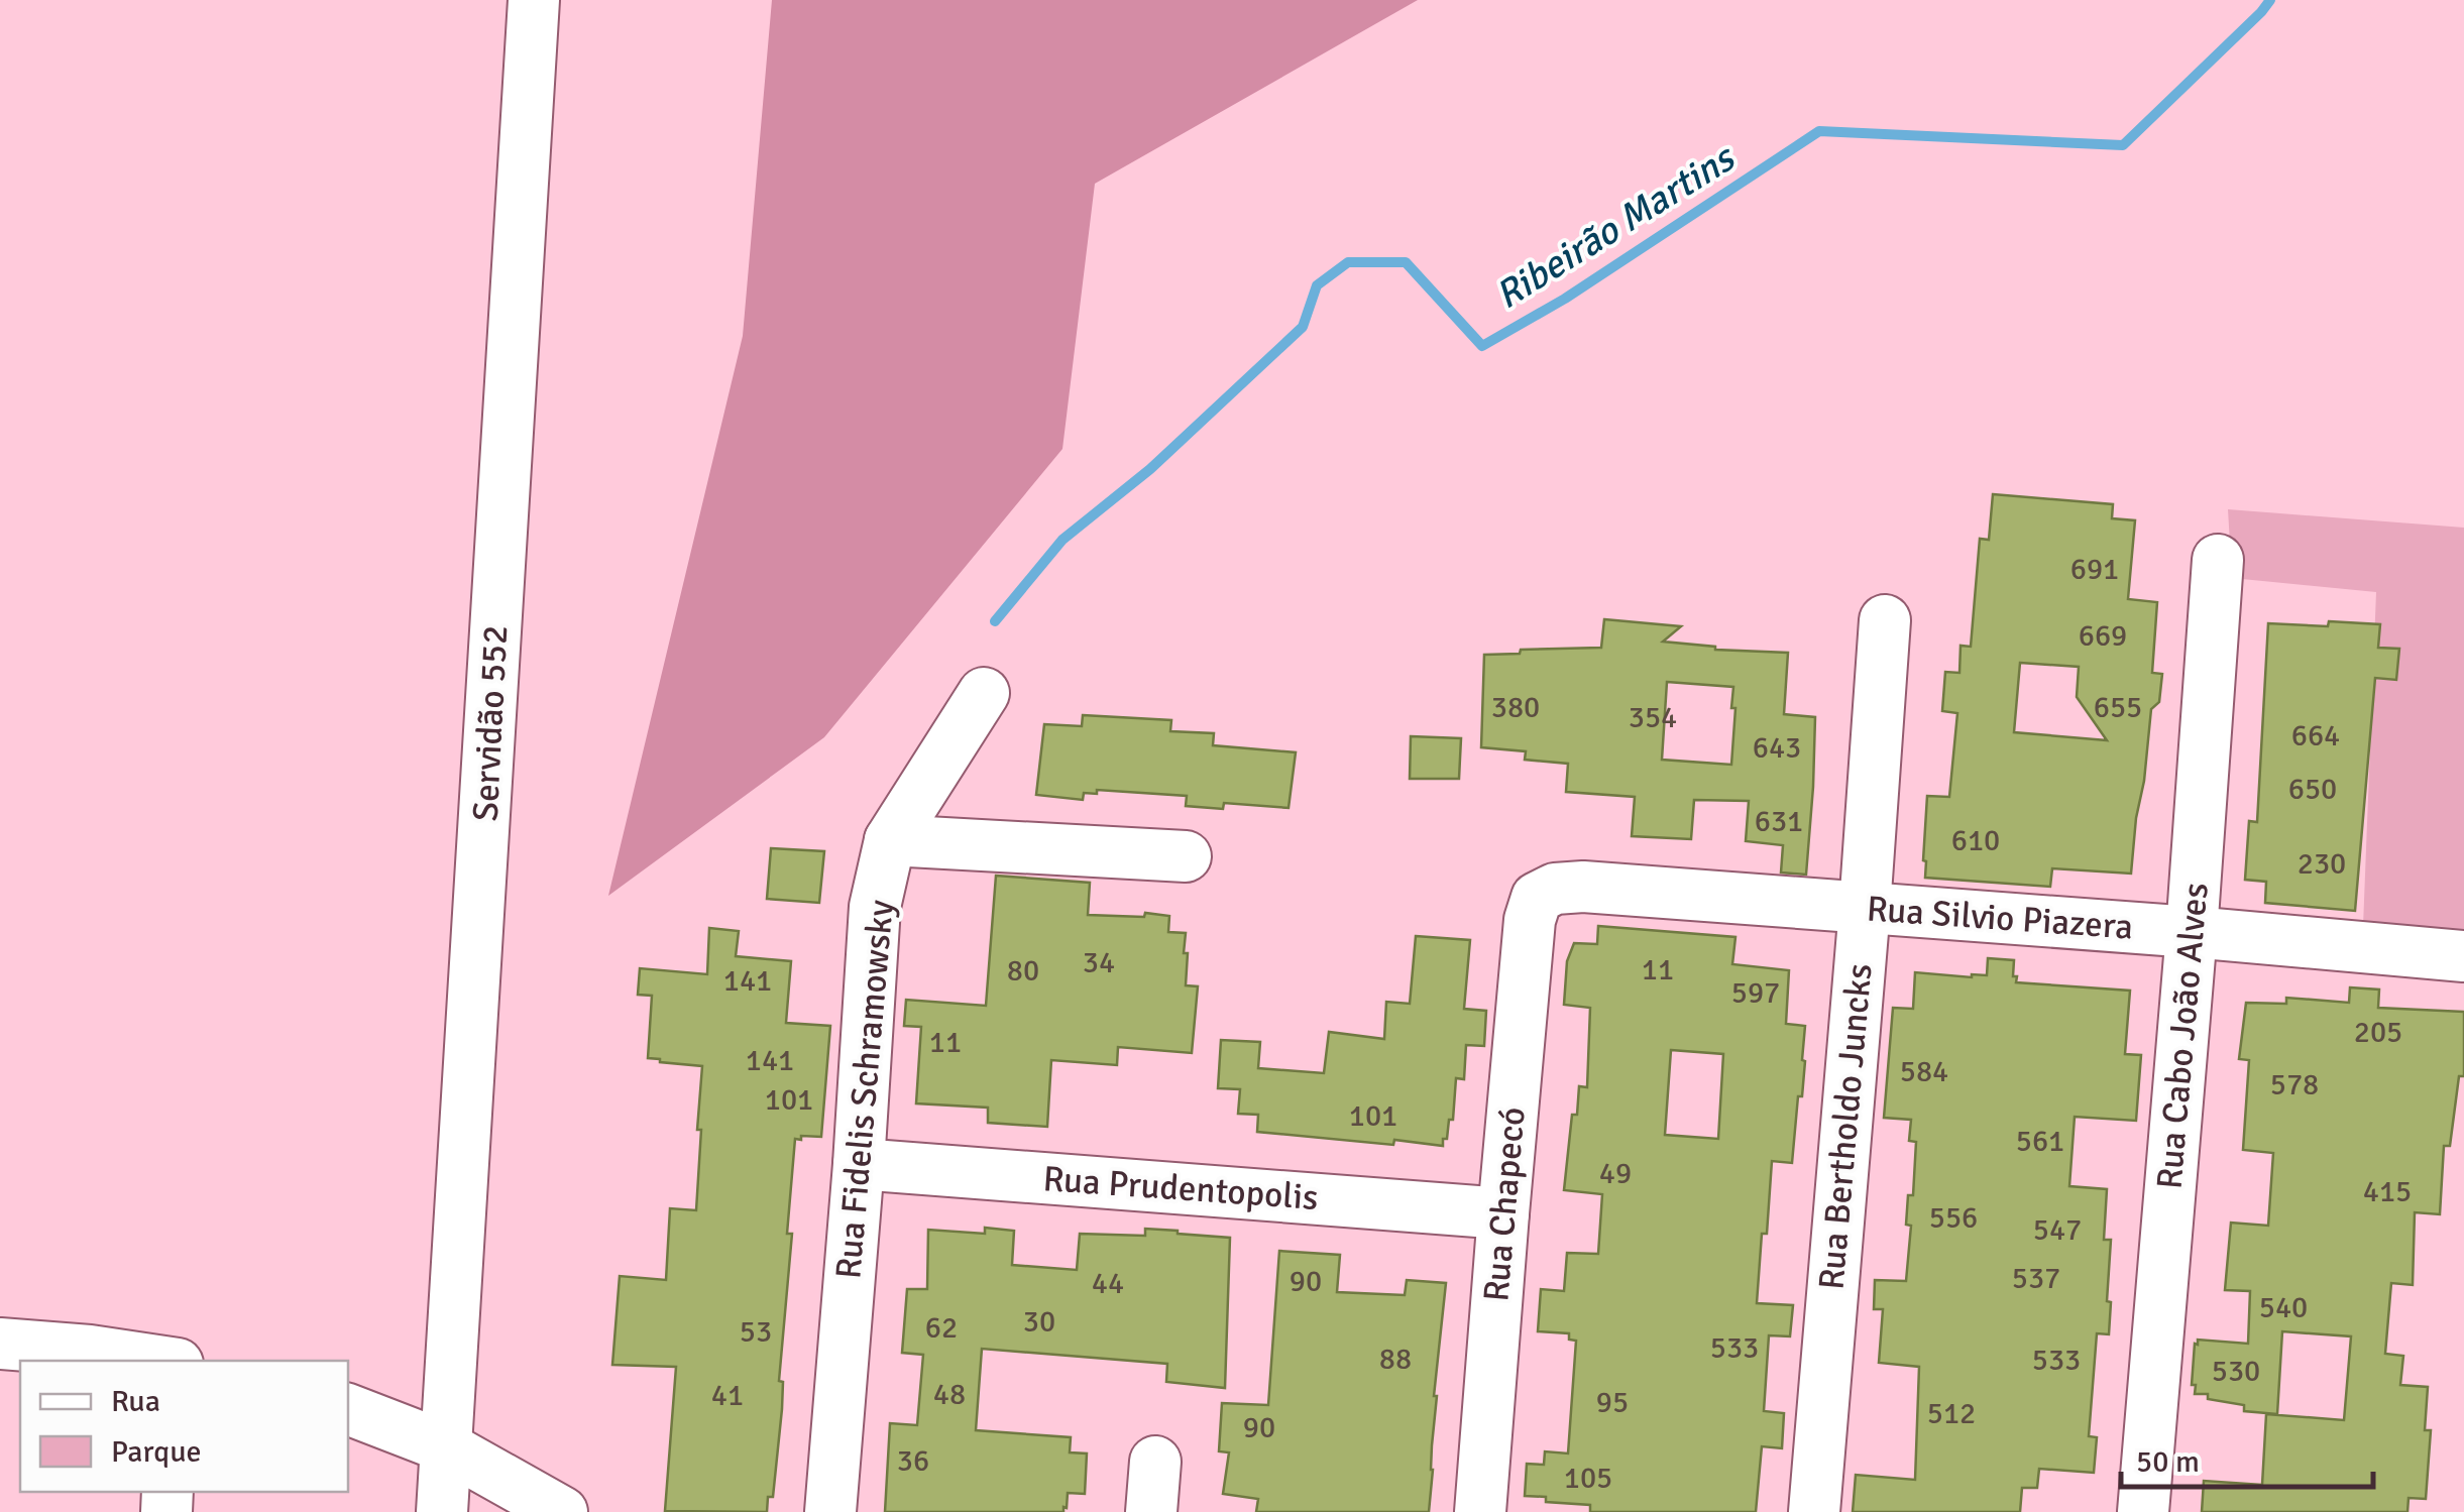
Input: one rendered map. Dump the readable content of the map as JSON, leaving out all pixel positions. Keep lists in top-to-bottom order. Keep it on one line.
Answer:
{"streets":{"street":["Servidão 552","Rua Silvio Piazera","Rua Cabo João Alves","Rua Fidelis Schramowsky","Rua Bertholdo Juncks","Rua Prudentopolis","Rua Chapecó"]},"crossings":[["Rua Silvio Piazera","Rua Cabo João Alves"],["Rua Silvio Piazera","Rua Bertholdo Juncks"],["Rua Silvio Piazera","Rua Chapecó"],["Rua Fidelis Schramowsky","Rua Prudentopolis"],["Rua Prudentopolis","Rua Chapecó"]],"water":["Ribeirão Martins"],"house_numbers":["691","669","380","655","354","664","643","650","631","610","230","34","11","80","141","597","205","11","141","584","578","101","101","561","49","415","556","547","537","90","44","540","30","62","53","533","88","533","530","48","41","95","512","90","36","105"],"legend":["Rua","Parque"],"scale_bar":"50 m"}
